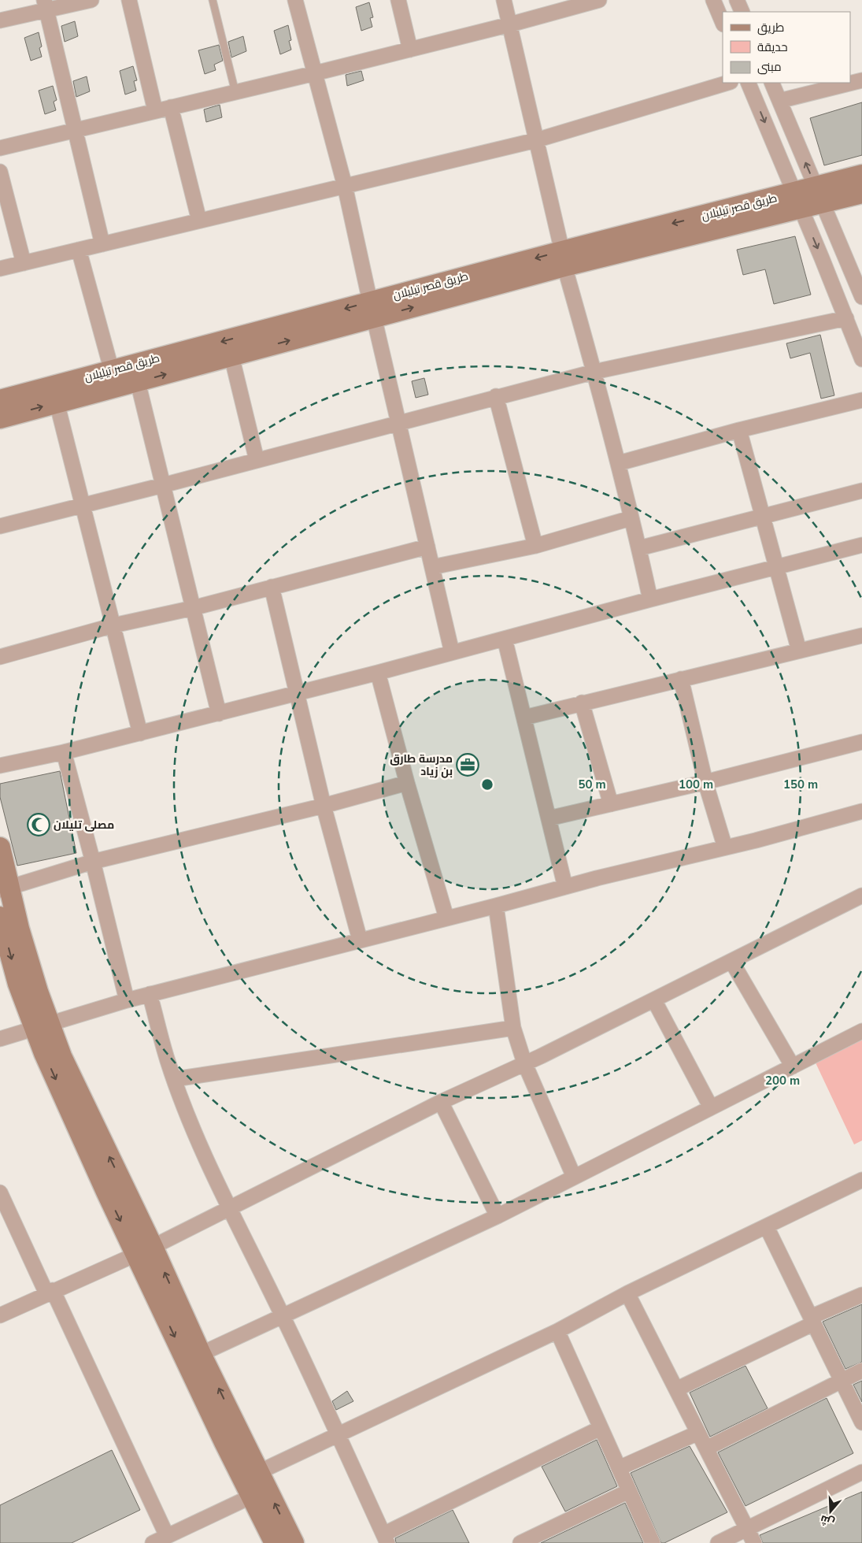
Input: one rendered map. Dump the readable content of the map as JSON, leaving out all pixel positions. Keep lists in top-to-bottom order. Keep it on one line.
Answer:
{"streets":{"main road":["طريق قصر تيليلان"]},"places":{"office":["مدرسة طارق بن زياد"],"mosque":["مصلى تليلان"]},"legend":["طريق","حديقة","مبنى"],"north":"bottom","rings":["50 m","100 m","150 m","200 m"]}
